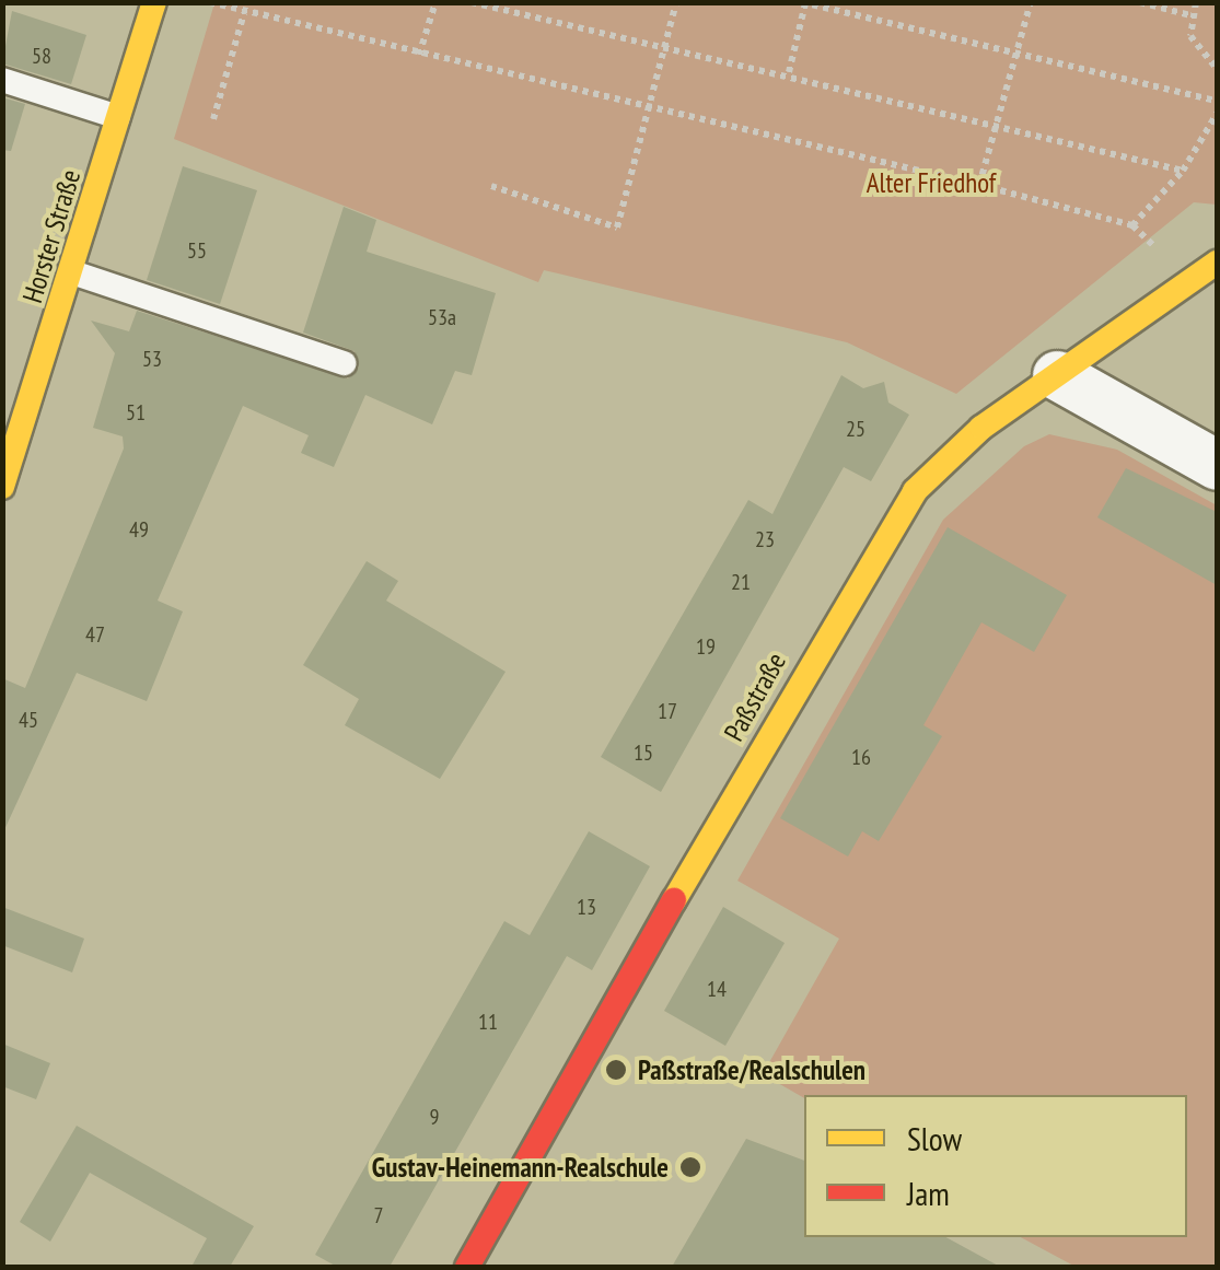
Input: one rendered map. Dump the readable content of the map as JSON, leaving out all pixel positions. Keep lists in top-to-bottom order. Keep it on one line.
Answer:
{"streets":{"street":["Horster Straße","Paßstraße"]},"parks":["Alter Friedhof"],"places":["Paßstraße/Realschulen","Gustav-Heinemann-Realschule"],"house_numbers":["58","55","53a","53","51","25","49","23","21","47","19","17","45","15","16","13","14","11","9","7"],"legend":["Slow","Jam"]}
